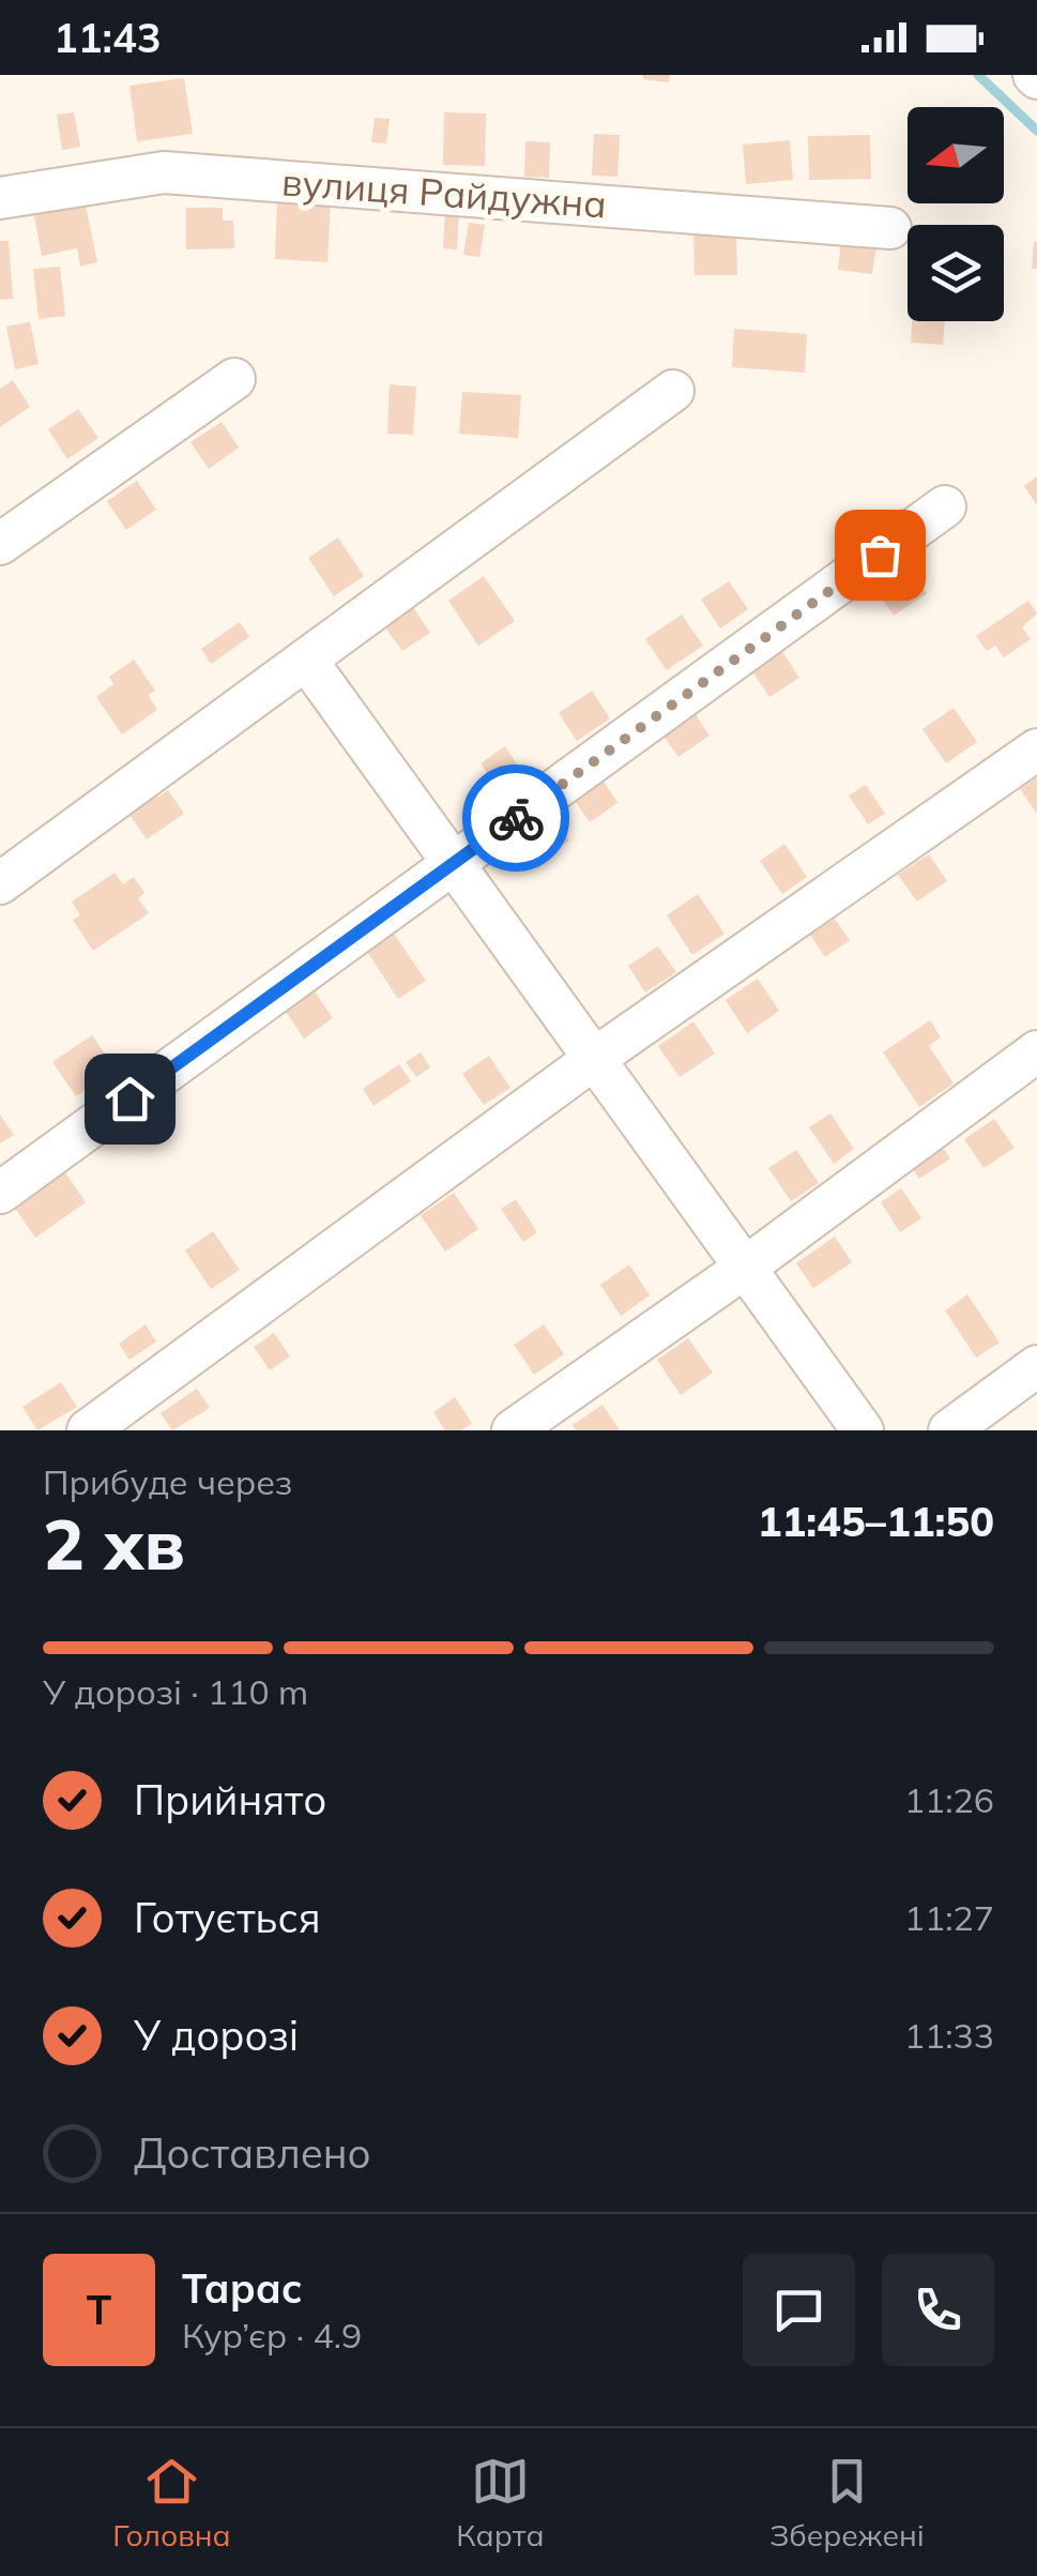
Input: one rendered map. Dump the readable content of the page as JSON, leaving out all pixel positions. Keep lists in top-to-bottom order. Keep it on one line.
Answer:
{"streets":{"street":["вулиця Райдужна"]},"north":"left","page":{"status":"11:43","heading":["2 хв","Прибуде через","11:45–11:50"],"panel":["Тарас","Кур’єр · 4.9"],"bar":"У дорозі · 110 m","list":[["Прийнято","11:26"],["Готується","11:27"],["У дорозі","11:33"],"Доставлено"],"round":"Т","tabs":["Головна","Карта","Збережені"]}}
